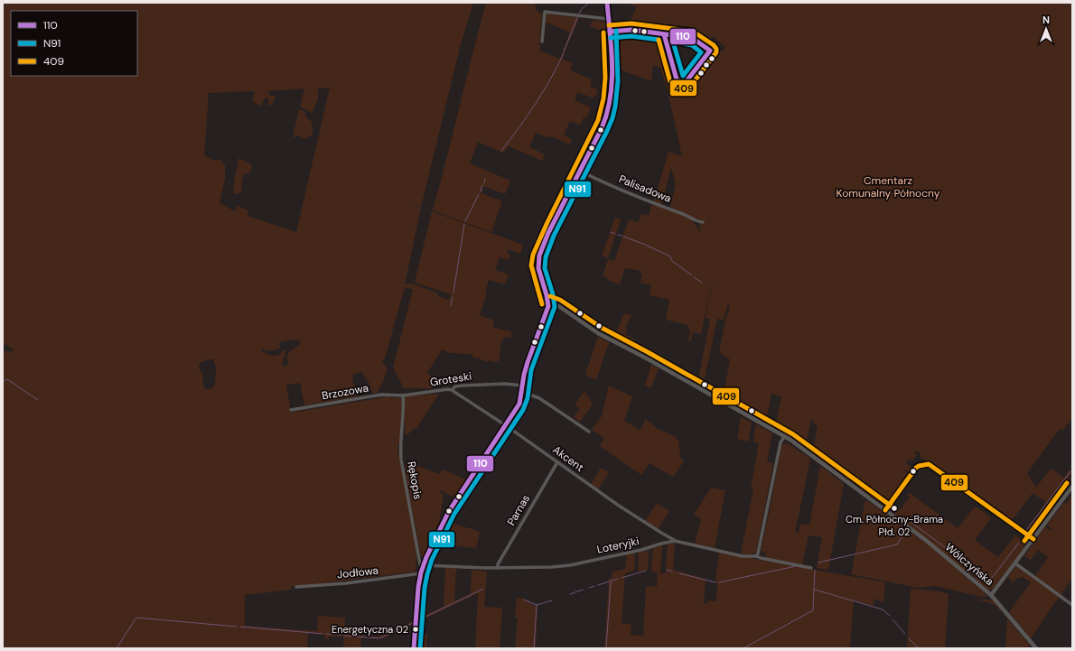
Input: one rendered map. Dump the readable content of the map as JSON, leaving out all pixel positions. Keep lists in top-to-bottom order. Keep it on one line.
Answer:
{"streets":{"street":["Palisadowa","Groteski","Brzozowa","Akcent","Rękopis","Parnas","Loteryjki","Wólczyńska","Jodłowa"]},"crossings":[["Groteski","Brzozowa"],["Groteski","Akcent"],["Groteski","Rękopis"],["Brzozowa","Rękopis"],["Akcent","Parnas"],["Akcent","Loteryjki"],["Rękopis","Loteryjki"],["Parnas","Loteryjki"]],"parks":["Cmentarz Komunalny Północny"],"places":["Cm. Północny-Brama Płd. 02","Energetyczna 02"],"lines":["transit line 110","transit line 409","transit line N91"],"legend":["110","N91","409"],"north":"top"}
